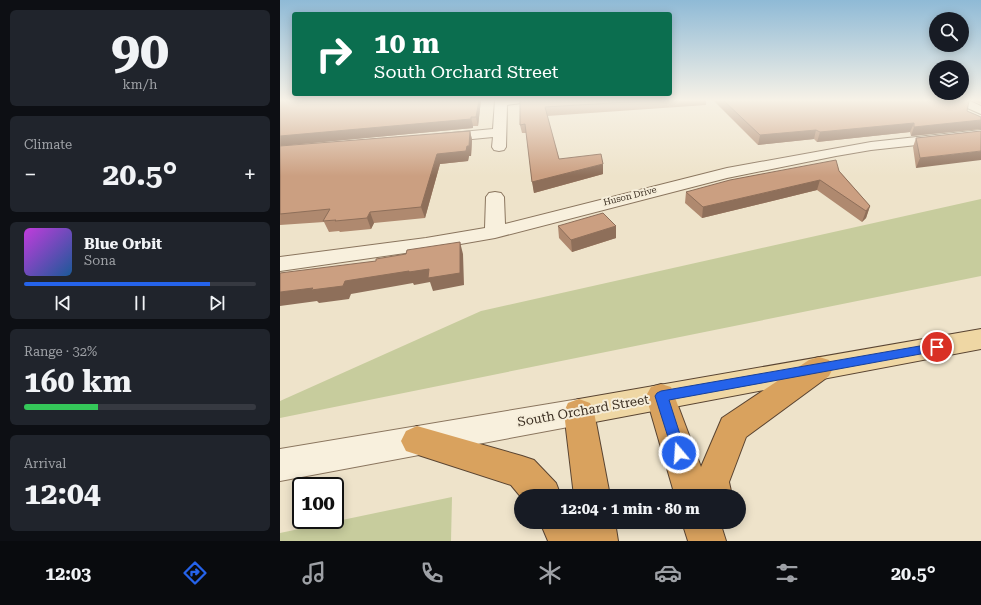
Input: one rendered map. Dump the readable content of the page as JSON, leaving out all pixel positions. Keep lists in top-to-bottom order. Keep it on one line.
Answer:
{"streets":{"main road":["South Orchard Street"],"street":["Huson Drive"]},"page":{"tile":[["90","km/h"],"Climate",["Range · 32%","160 km"],["Arrival","12:04"]],"turn":["10 m","South Orchard Street"],"heat":["−","20.5°","+"],"song":["Blue Orbit","Sona"],"limit":"100","trip":"12:04 · 1 min · 80 m","tabs":["12:03","20.5°"]}}
